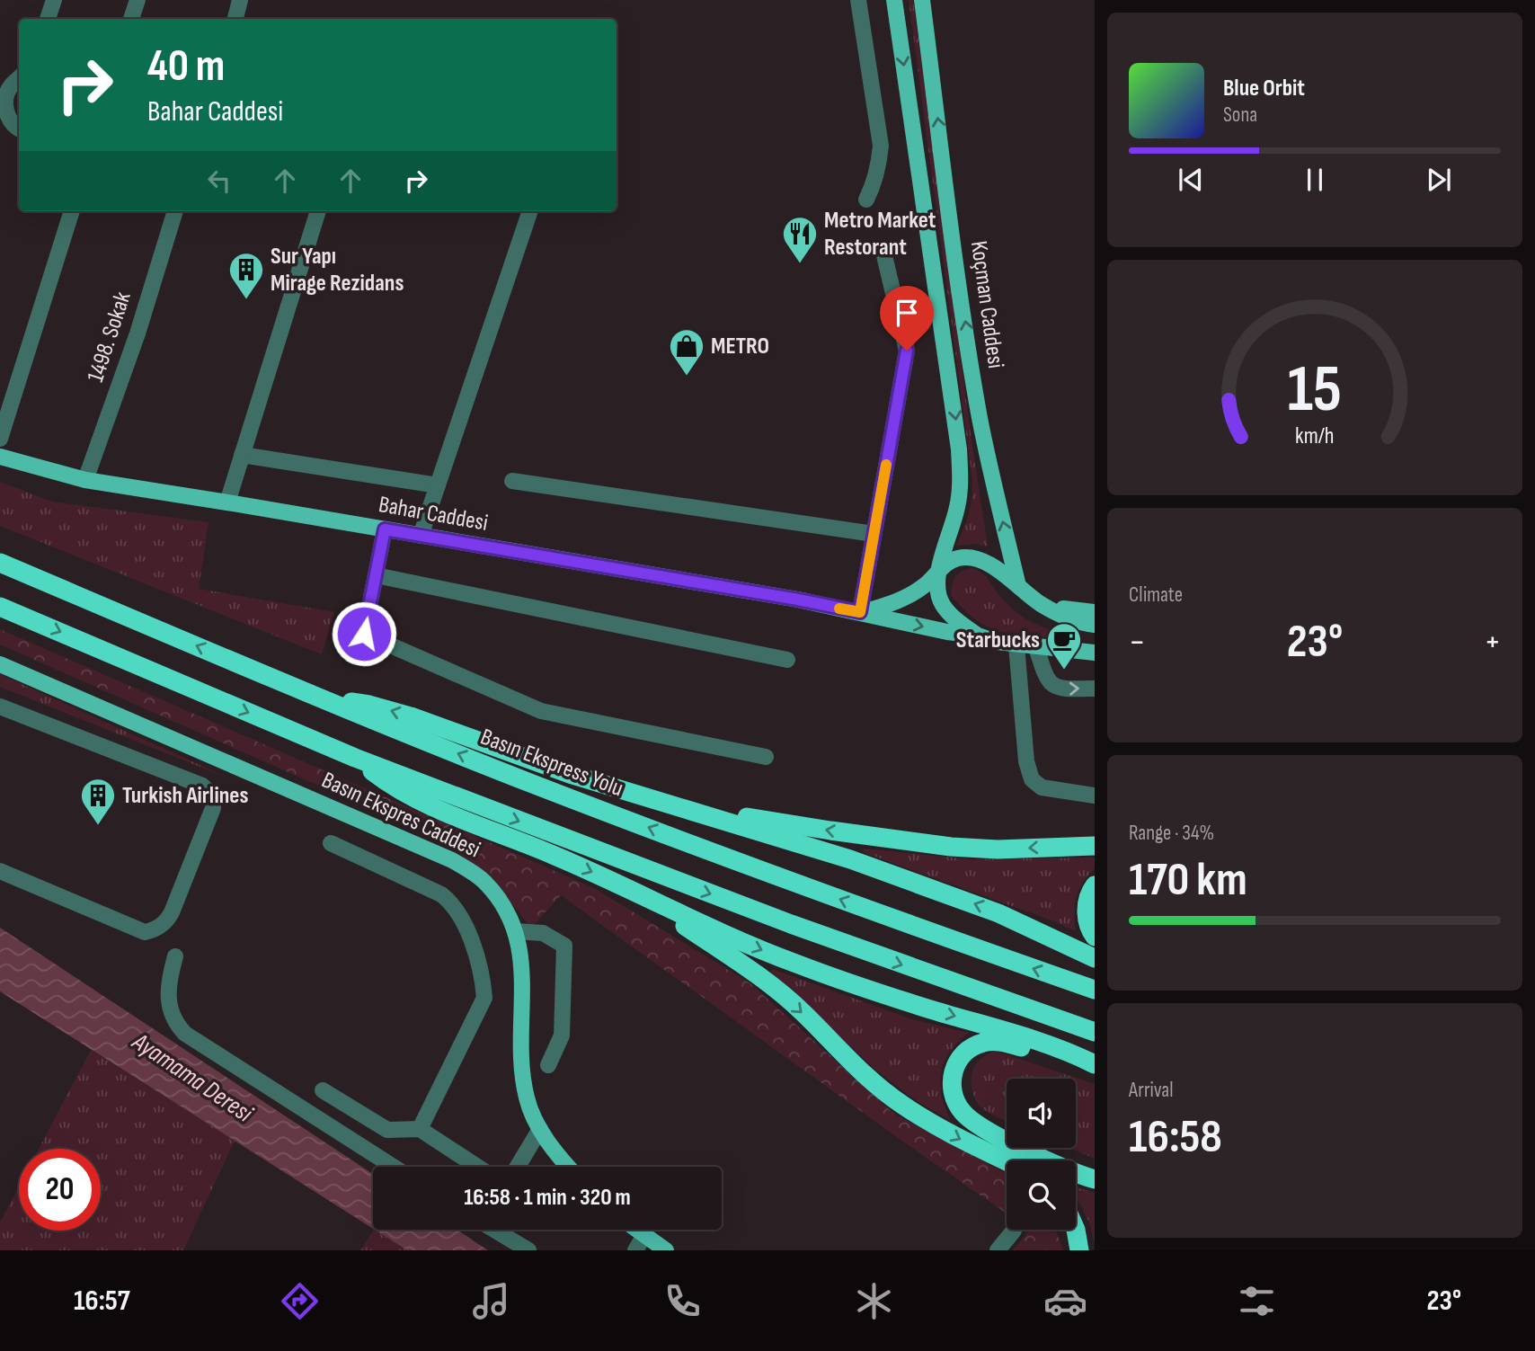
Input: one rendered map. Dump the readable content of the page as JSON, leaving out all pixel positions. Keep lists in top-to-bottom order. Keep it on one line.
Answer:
{"streets":{"highway":["Basın Ekspress Yolu"],"main road":["Koçman Caddesi","Bahar Caddesi","Basın Ekspres Caddesi"],"street":["1498. Sokak"]},"crossings":[["1498. Sokak","Bahar Caddesi"]],"water":["Ayamama Deresi"],"places":{"restaurant":["Metro Market Restorant"],"building":["Sur Yapı Mirage Rezidans","Turkish Airlines"],"shop":["METRO"],"cafe":["Starbucks"]},"page":{"turn":["40 m","Bahar Caddesi"],"song":["Blue Orbit","Sona"],"tile":["Climate",["Range · 34%","170 km"],["Arrival","16:58"]],"heat":["−","23°","+"],"limit":"20","trip":"16:58 · 1 min · 320 m","tabs":["16:57","23°"],"gauge":["15","km/h"]}}
